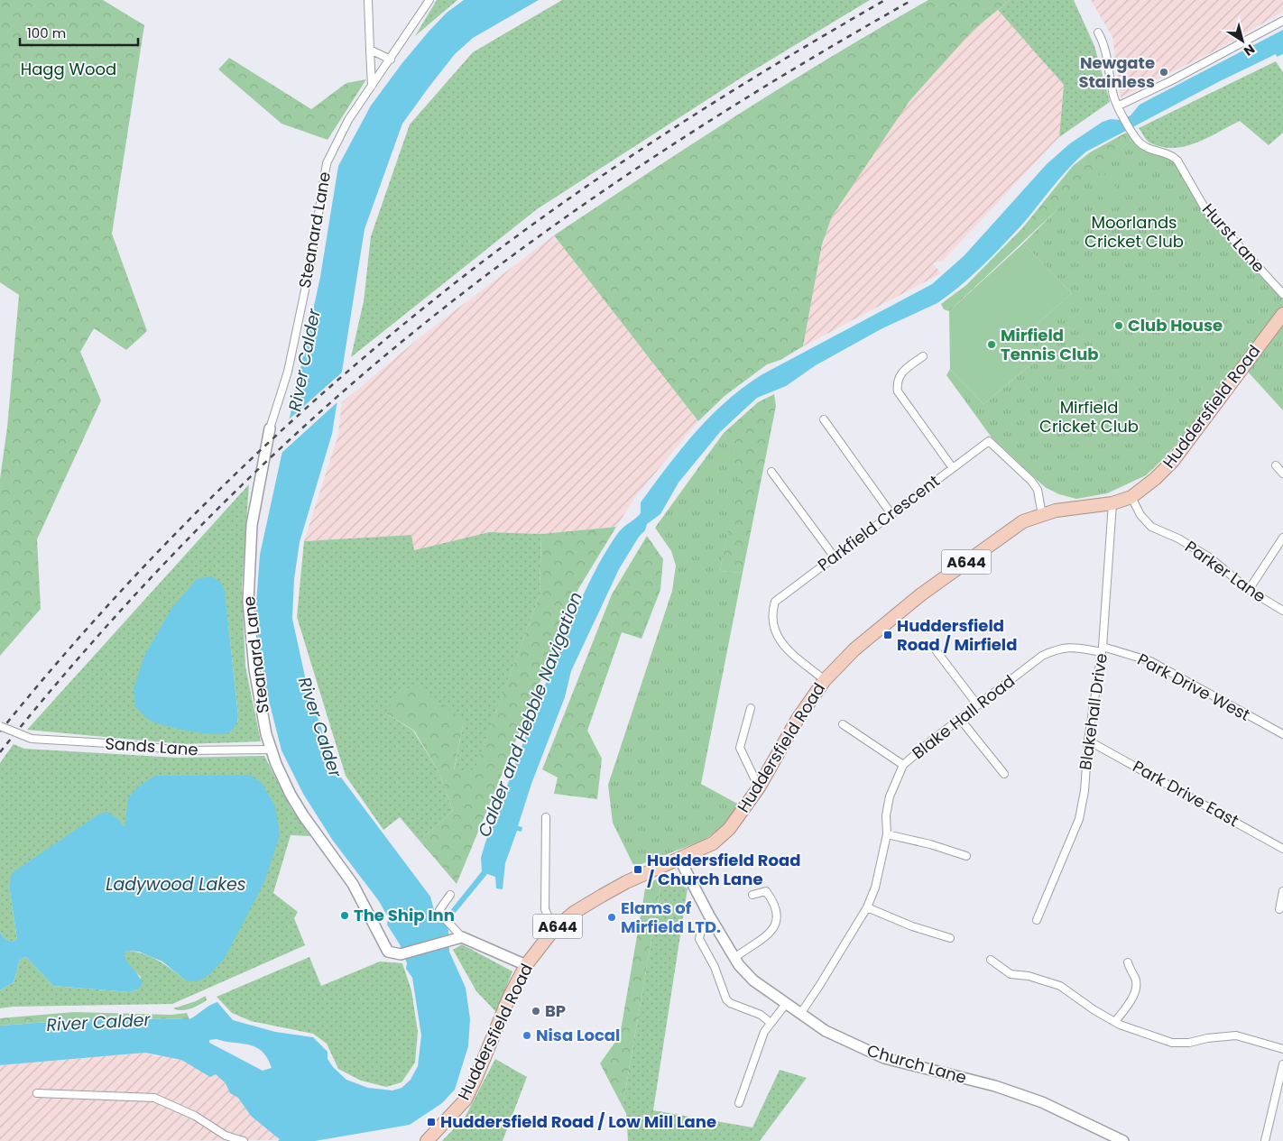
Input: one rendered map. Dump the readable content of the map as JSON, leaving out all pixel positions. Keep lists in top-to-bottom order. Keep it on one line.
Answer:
{"streets":{"highway":["Huddersfield Road","A644"],"street":["Steanard Lane","Hurst Lane","Parkfield Crescent","Parker Lane","Park Drive West","Blakehall Drive","Blake Hall Road","Sands Lane","Park Drive East","Church Lane"]},"crossings":[["Steanard Lane","Sands Lane"],["Huddersfield Road","Parkfield Crescent"],["Huddersfield Road","Parker Lane"],["Huddersfield Road","Blakehall Drive"],["Huddersfield Road","Church Lane"],["Park Drive West","Blakehall Drive"],["Park Drive West","Blake Hall Road"],["Blakehall Drive","Blake Hall Road"],["Blakehall Drive","Park Drive East"],["Blake Hall Road","Church Lane"]],"water":["River Calder","Calder and Hebble Navigation","Ladywood Lakes"],"parks":["Hagg Wood","Moorlands Cricket Club","Mirfield Cricket Club"],"places":{"other":["Newgate Stainless","Club House","Mirfield Tennis Club","The Ship Inn","Elams of Mirfield LTD.","BP","Nisa Local"],"transit":["Huddersfield Road / Mirfield","Huddersfield Road / Church Lane","Huddersfield Road / Low Mill Lane"]},"scale_bar":"100 m","north":"bottom right"}
